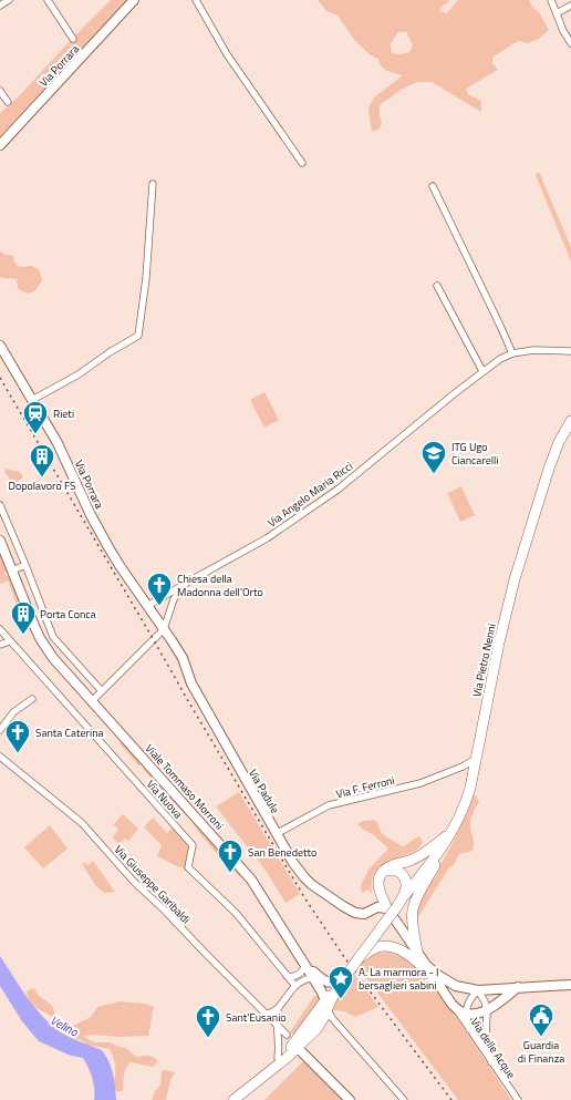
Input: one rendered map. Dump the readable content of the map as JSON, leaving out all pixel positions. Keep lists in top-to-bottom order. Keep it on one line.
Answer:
{"streets":{"main road":["Via Pietro Nenni"],"street":["Via Porrara","Via Angelo Maria Ricci","Viale Tommaso Morroni","Via F. Ferroni","Via Padule","Via Nuova","Via Giuseppe Garibaldi","Via delle Acque"]},"crossings":[["Via Porrara","Via Angelo Maria Ricci"],["Via Porrara","Via Padule"],["Via Angelo Maria Ricci","Viale Tommaso Morroni"],["Via Angelo Maria Ricci","Via Padule"],["Via Pietro Nenni","Via F. Ferroni"],["Via Pietro Nenni","Via Padule"],["Via F. Ferroni","Via Padule"]],"water":["Velino"],"places":{"station":["Rieti"],"school or university":["ITG Ugo Ciancarelli"],"building":["Dopolavoro FS","Porta Conca"],"church":["Chiesa della Madonna dell'Orto","Santa Caterina","San Benedetto","Sant'Eusanio"],"place":["A. La marmora - I bersaglieri sabini"],"public building":["Guardia di Finanza"]}}
